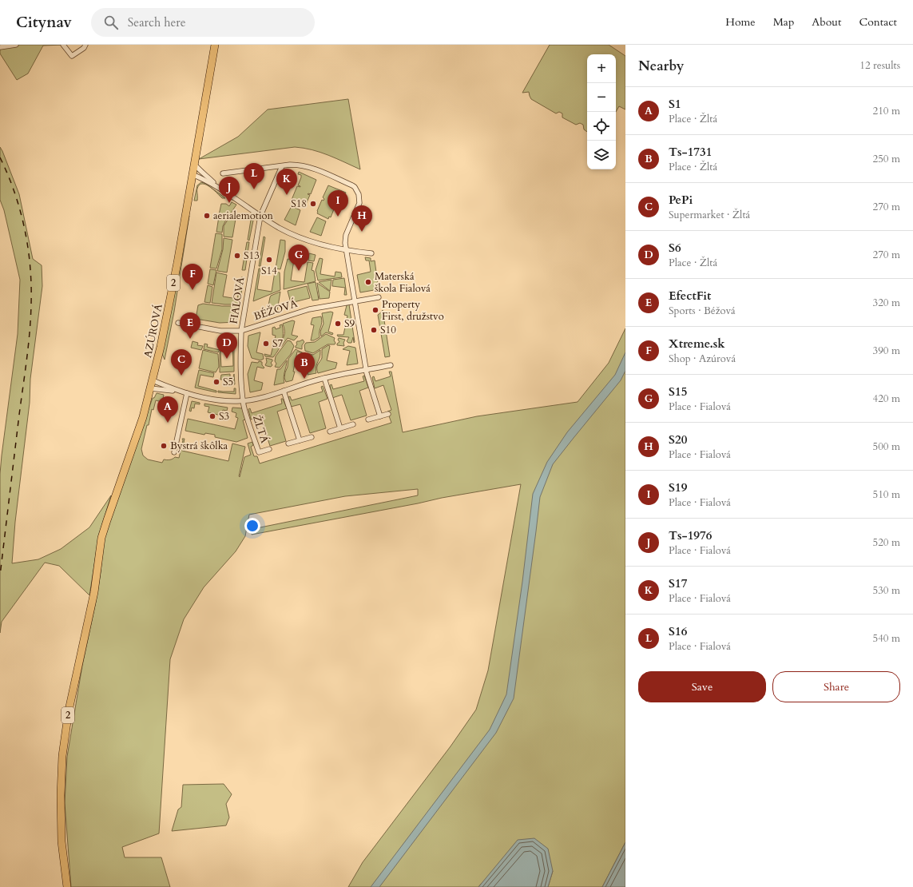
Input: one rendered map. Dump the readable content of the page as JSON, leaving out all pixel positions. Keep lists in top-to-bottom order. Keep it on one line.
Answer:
{"streets":{"main road":["2","AZÚROVÁ"],"street":["FIALOVÁ","BÉŽOVÁ","ŽLTÁ"]},"crossings":[["FIALOVÁ","BÉŽOVÁ"],["FIALOVÁ","ŽLTÁ"],["BÉŽOVÁ","ŽLTÁ"]],"places":["S18","aerialemotion","S13","S14","Materská škola Fialová","Property First, družstvo","S9","S10","S7","S5","S3","Bystrá škôlka"],"page":{"header":"Citynav","search":"Search here","nav":["Home","Map","About","Contact"],"heading":["Nearby","12 results"],"map_buttons":["+","−"],"list":[{"mark":"A","name":"S1","note":"Place · Žltá","value":"210 m"},{"mark":"B","name":"Ts-1731","note":"Place · Žltá","value":"250 m"},{"mark":"C","name":"PePi","note":"Supermarket · Žltá","value":"270 m"},{"mark":"D","name":"S6","note":"Place · Žltá","value":"270 m"},{"mark":"E","name":"EfectFit","note":"Sports · Béžová","value":"320 m"},{"mark":"F","name":"Xtreme.sk","note":"Shop · Azúrová","value":"390 m"},{"mark":"G","name":"S15","note":"Place · Fialová","value":"420 m"},{"mark":"H","name":"S20","note":"Place · Fialová","value":"500 m"},{"mark":"I","name":"S19","note":"Place · Fialová","value":"510 m"},{"mark":"J","name":"Ts-1976","note":"Place · Fialová","value":"520 m"},{"mark":"K","name":"S17","note":"Place · Fialová","value":"530 m"},{"mark":"L","name":"S16","note":"Place · Fialová","value":"540 m"}],"pins":["L","K","J","I","H","G","F","E","D","C","B","A"],"buttons":["Save","Share"]}}
